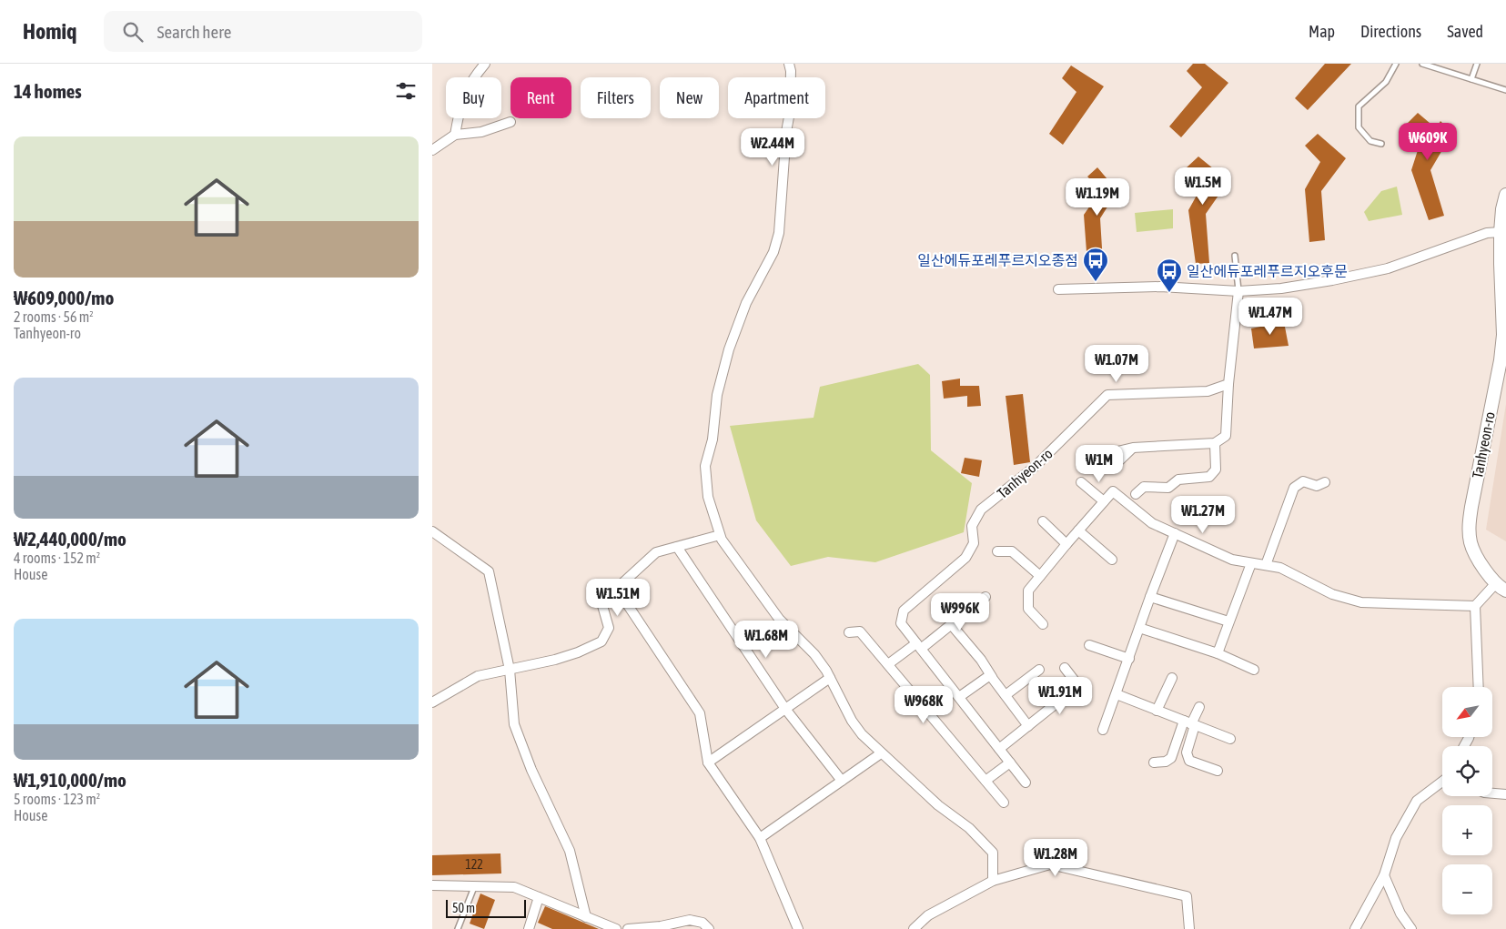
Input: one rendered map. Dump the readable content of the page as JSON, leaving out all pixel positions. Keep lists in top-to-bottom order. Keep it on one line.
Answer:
{"streets":{"main road":["Tanhyeon-ro"]},"places":{"bus stop":["일산에듀포레푸르지오종점","일산에듀포레푸르지오후문"]},"house_numbers":["122"],"scale_bar":"50 m","north":"bottom left","page":{"header":"Homiq","search":"Search here","nav":["Map","Directions","Saved"],"heading":"14 homes","chip":["Buy","Rent","Filters","New","Apartment"],"list":[{"name":"₩609,000/mo","note":"2 rooms · 56 m² · Tanhyeon-ro"},{"name":"₩2,440,000/mo","note":"4 rooms · 152 m² · House"},{"name":"₩1,910,000/mo","note":"5 rooms · 123 m² · House"}],"price":["₩609K","₩2.44M","₩1.5M","₩1.19M","₩1.47M","₩1.07M","₩1M","₩1.27M","₩1.51M","₩996K","₩1.68M","₩1.91M","₩968K","₩1.28M"],"map_buttons":["+","−"],"scale":"50 m"}}
